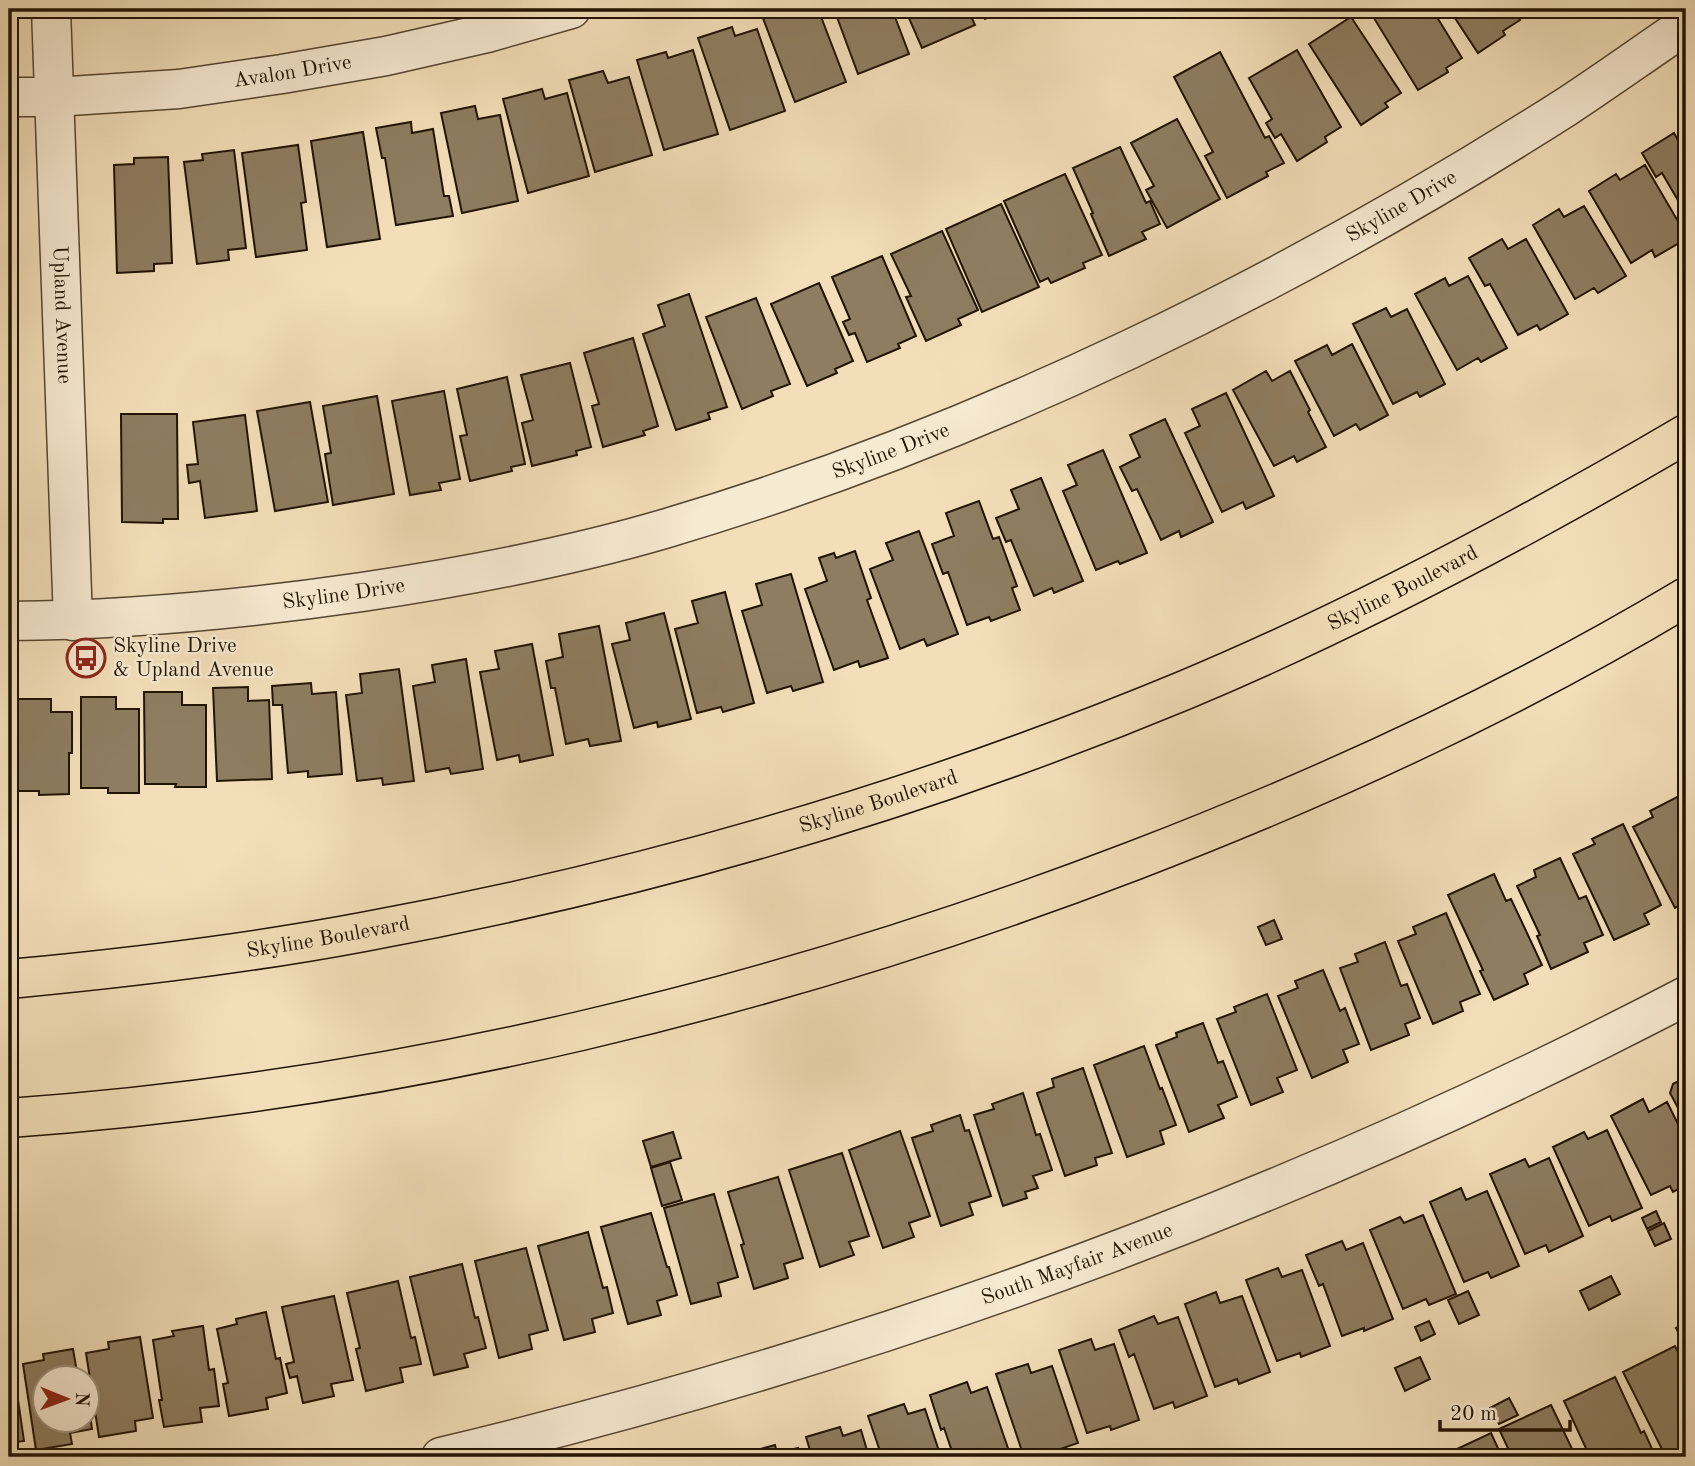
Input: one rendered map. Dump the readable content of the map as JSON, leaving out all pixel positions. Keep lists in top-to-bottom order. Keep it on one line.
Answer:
{"streets":{"main road":["Skyline Boulevard"],"street":["Avalon Drive","Skyline Drive","Upland Avenue","South Mayfair Avenue"]},"crossings":[["Avalon Drive","Upland Avenue"],["Skyline Drive","Upland Avenue"]],"places":{"bus stop":["Skyline Drive & Upland Avenue"]},"scale_bar":"20 m","north":"right"}
